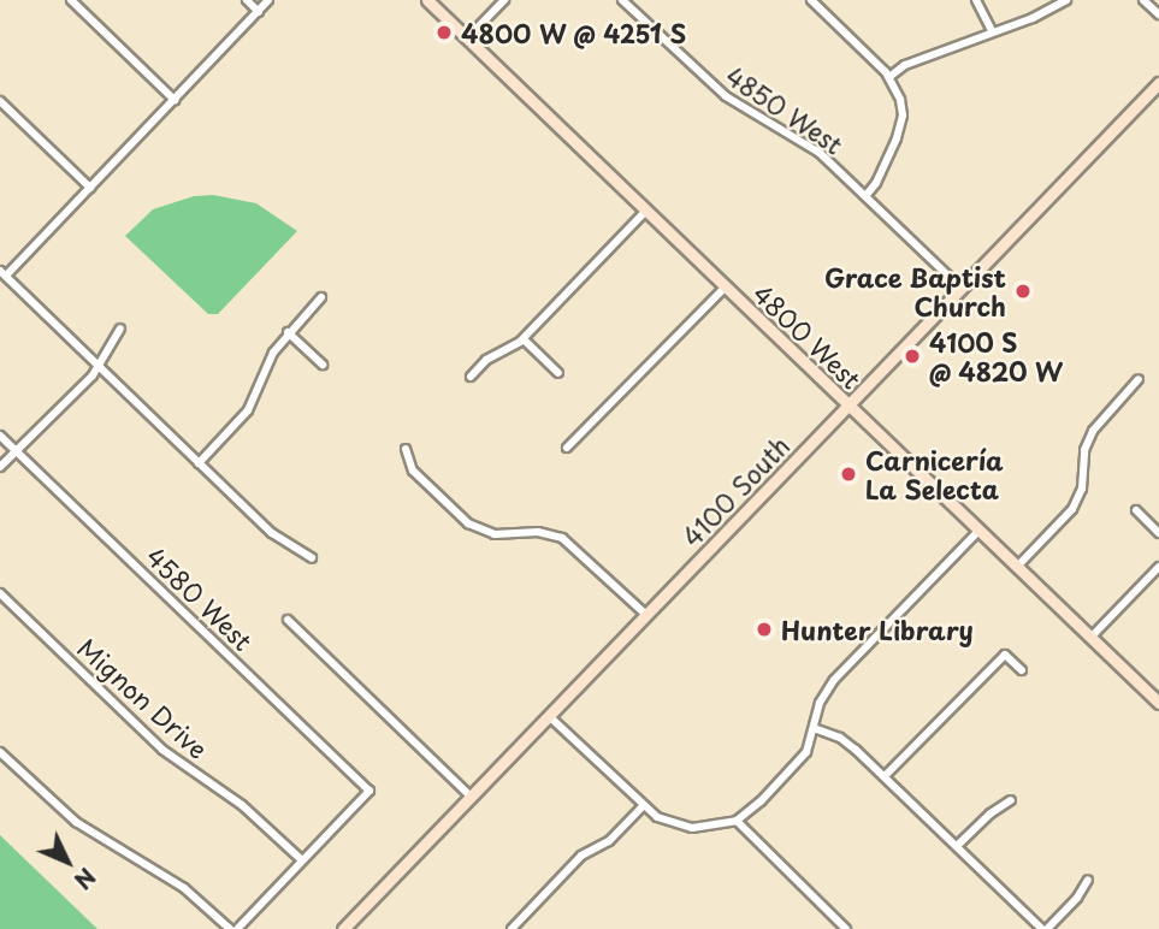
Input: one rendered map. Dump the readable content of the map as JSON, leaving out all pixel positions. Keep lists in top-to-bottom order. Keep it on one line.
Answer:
{"streets":{"main road":["4800 West","4100 South"],"street":["4850 West","4580 West","Mignon Drive"]},"crossings":[["4850 West","4100 South"],["4800 West","4100 South"],["4580 West","Mignon Drive"]],"places":["4800 W @ 4251 S","Grace Baptist Church","4100 S @ 4820 W","Carnicería La Selecta","Hunter Library"],"north":"bottom right"}
